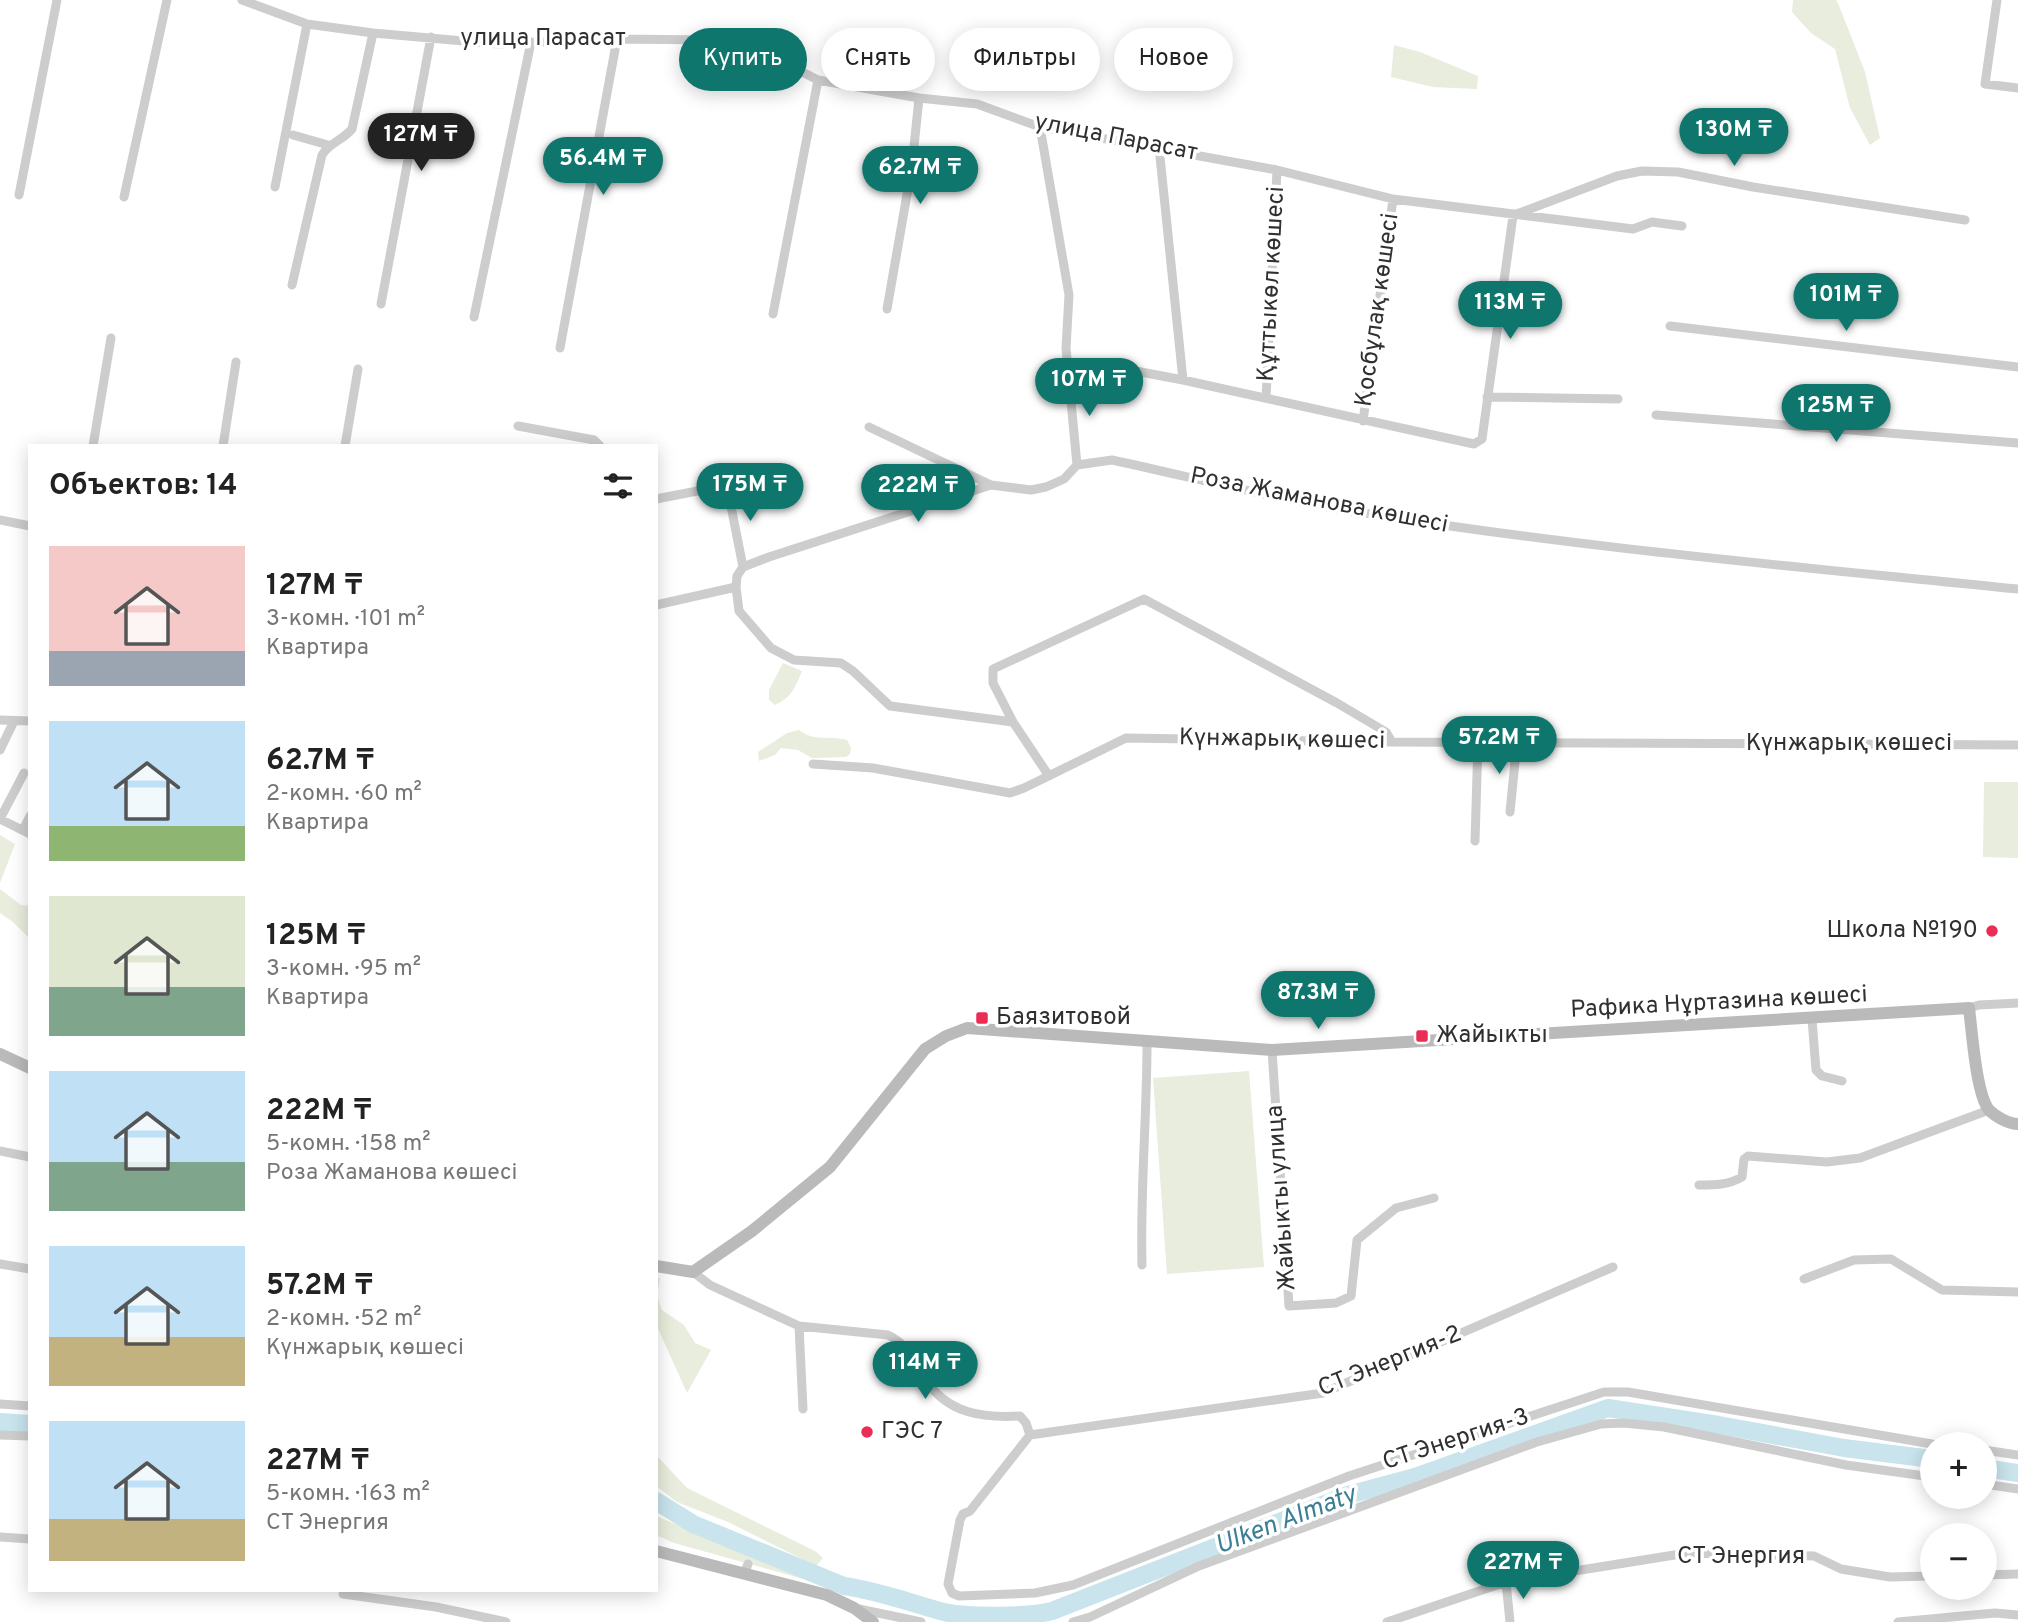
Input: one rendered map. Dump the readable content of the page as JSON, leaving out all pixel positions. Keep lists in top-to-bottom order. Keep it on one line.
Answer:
{"streets":{"street":["улица Парасат","Құттыкөл көшесі","Қосбұлақ көшесі","Роза Жаманова көшесі","Күнжарық көшесі","Рафика Нұртазина көшесі","Жайыкты улица","СТ Энергия-2","СТ Энергия-3","СТ Энергия"]},"crossings":[["улица Парасат","Құттыкөл көшесі"],["улица Парасат","Қосбұлақ көшесі"],["Рафика Нұртазина көшесі","Жайыкты улица"],["СТ Энергия-2","СТ Энергия-3"]],"water":["Ulken Almaty"],"places":{"other":["Школа №190","ГЭС 7"],"transit":["Баязитовой","Жайыкты"]},"page":{"chip":["Купить","Снять","Фильтры","Новое"],"price":["130M ₸","127M ₸","56.4M ₸","62.7M ₸","101M ₸","113M ₸","107M ₸","125M ₸","175M ₸","222M ₸","57.2M ₸","87.3M ₸","114M ₸","227M ₸"],"heading":"Объектов: 14","list":[{"name":"127M ₸","note":"3-комн. · 101 m² · Квартира"},{"name":"62.7M ₸","note":"2-комн. · 60 m² · Квартира"},{"name":"125M ₸","note":"3-комн. · 95 m² · Квартира"},{"name":"222M ₸","note":"5-комн. · 158 m² · Роза Жаманова көшесі"},{"name":"57.2M ₸","note":"2-комн. · 52 m² · Күнжарық көшесі"},{"name":"227M ₸","note":"5-комн. · 163 m² · СТ Энергия"}],"map_buttons":["+","−"]}}
